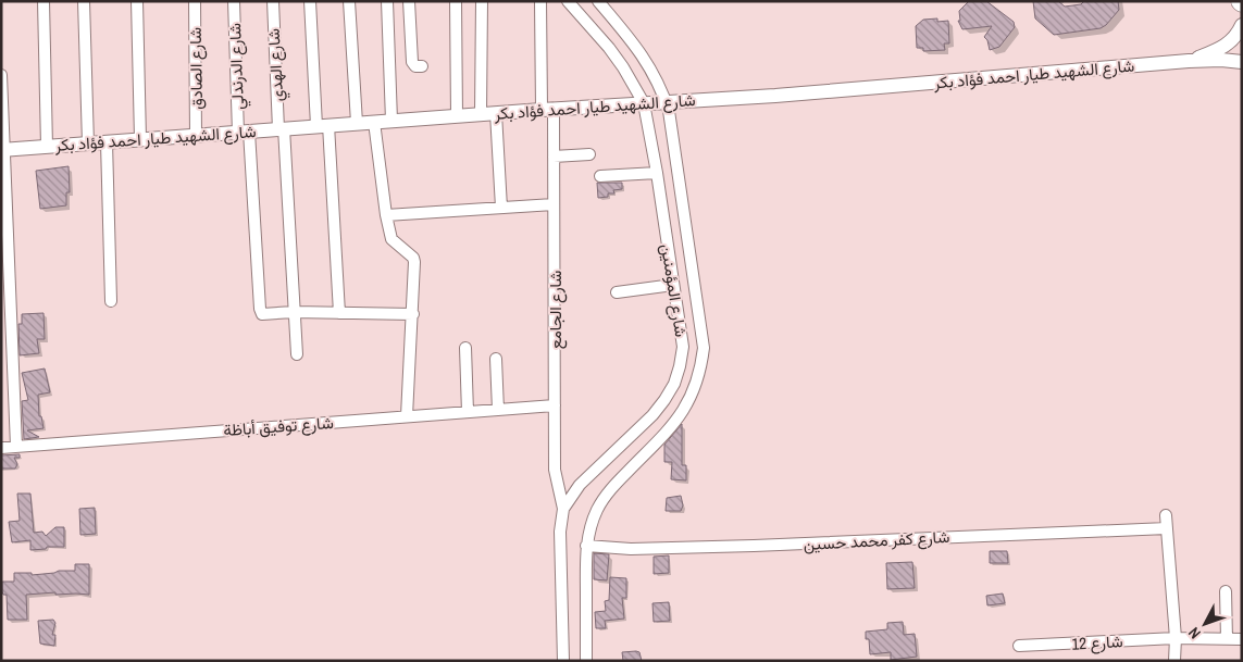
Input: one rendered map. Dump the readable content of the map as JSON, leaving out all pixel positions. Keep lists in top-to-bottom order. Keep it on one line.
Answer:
{"streets":{"street":["شارع الهدي","شارع الدرندلي","شارع الصادق","شارع الشهيد طيار احمد فؤاد بكر","شارع المؤمنين","شارع الجامع","شارع توفيق أباظة","شارع كفر محمد حسين","شارع 12"]},"crossings":[["شارع الهدي","شارع الدرندلي"],["شارع الهدي","شارع الشهيد طيار احمد فؤاد بكر"],["شارع الدرندلي","شارع الشهيد طيار احمد فؤاد بكر"],["شارع الصادق","شارع الشهيد طيار احمد فؤاد بكر"],["شارع الشهيد طيار احمد فؤاد بكر","شارع المؤمنين"],["شارع الشهيد طيار احمد فؤاد بكر","شارع الجامع"],["شارع المؤمنين","شارع الجامع"],["شارع المؤمنين","شارع كفر محمد حسين"],["شارع الجامع","شارع توفيق أباظة"]],"north":"bottom left"}
